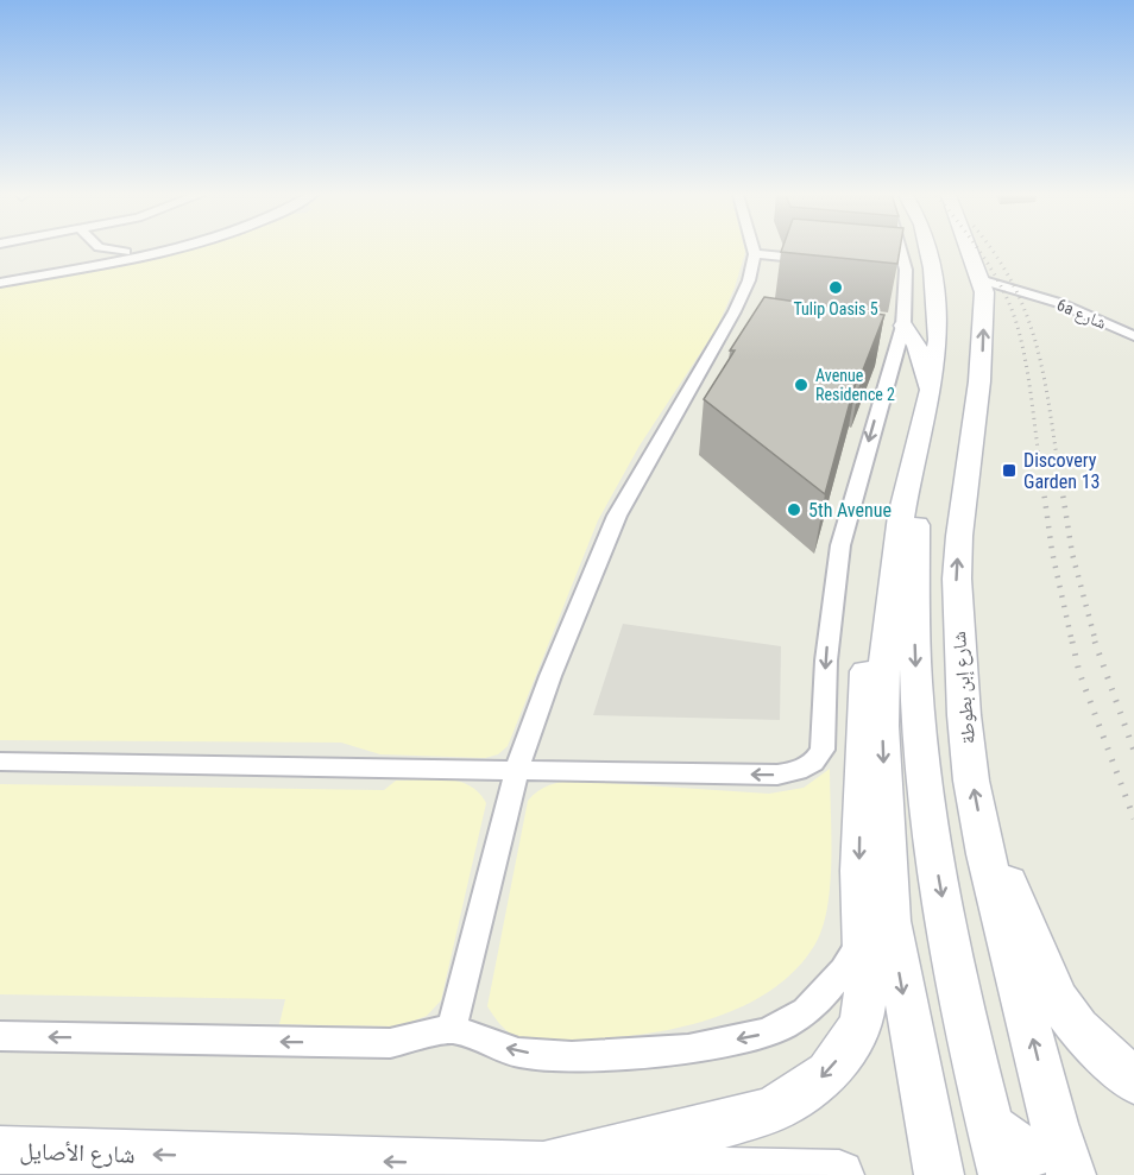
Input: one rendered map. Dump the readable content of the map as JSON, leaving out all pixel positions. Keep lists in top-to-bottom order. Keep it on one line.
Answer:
{"streets":{"main road":["شارع إبن بطوطة","شارع الأصايل"],"street":["6a شارع"]},"crossings":[["6a شارع","شارع إبن بطوطة"]],"one_way":["شارع الأصايل"],"places":{"other":["Tulip Oasis 5","Avenue Residence 2","5th Avenue"],"transit":["Discovery Garden 13"]}}
